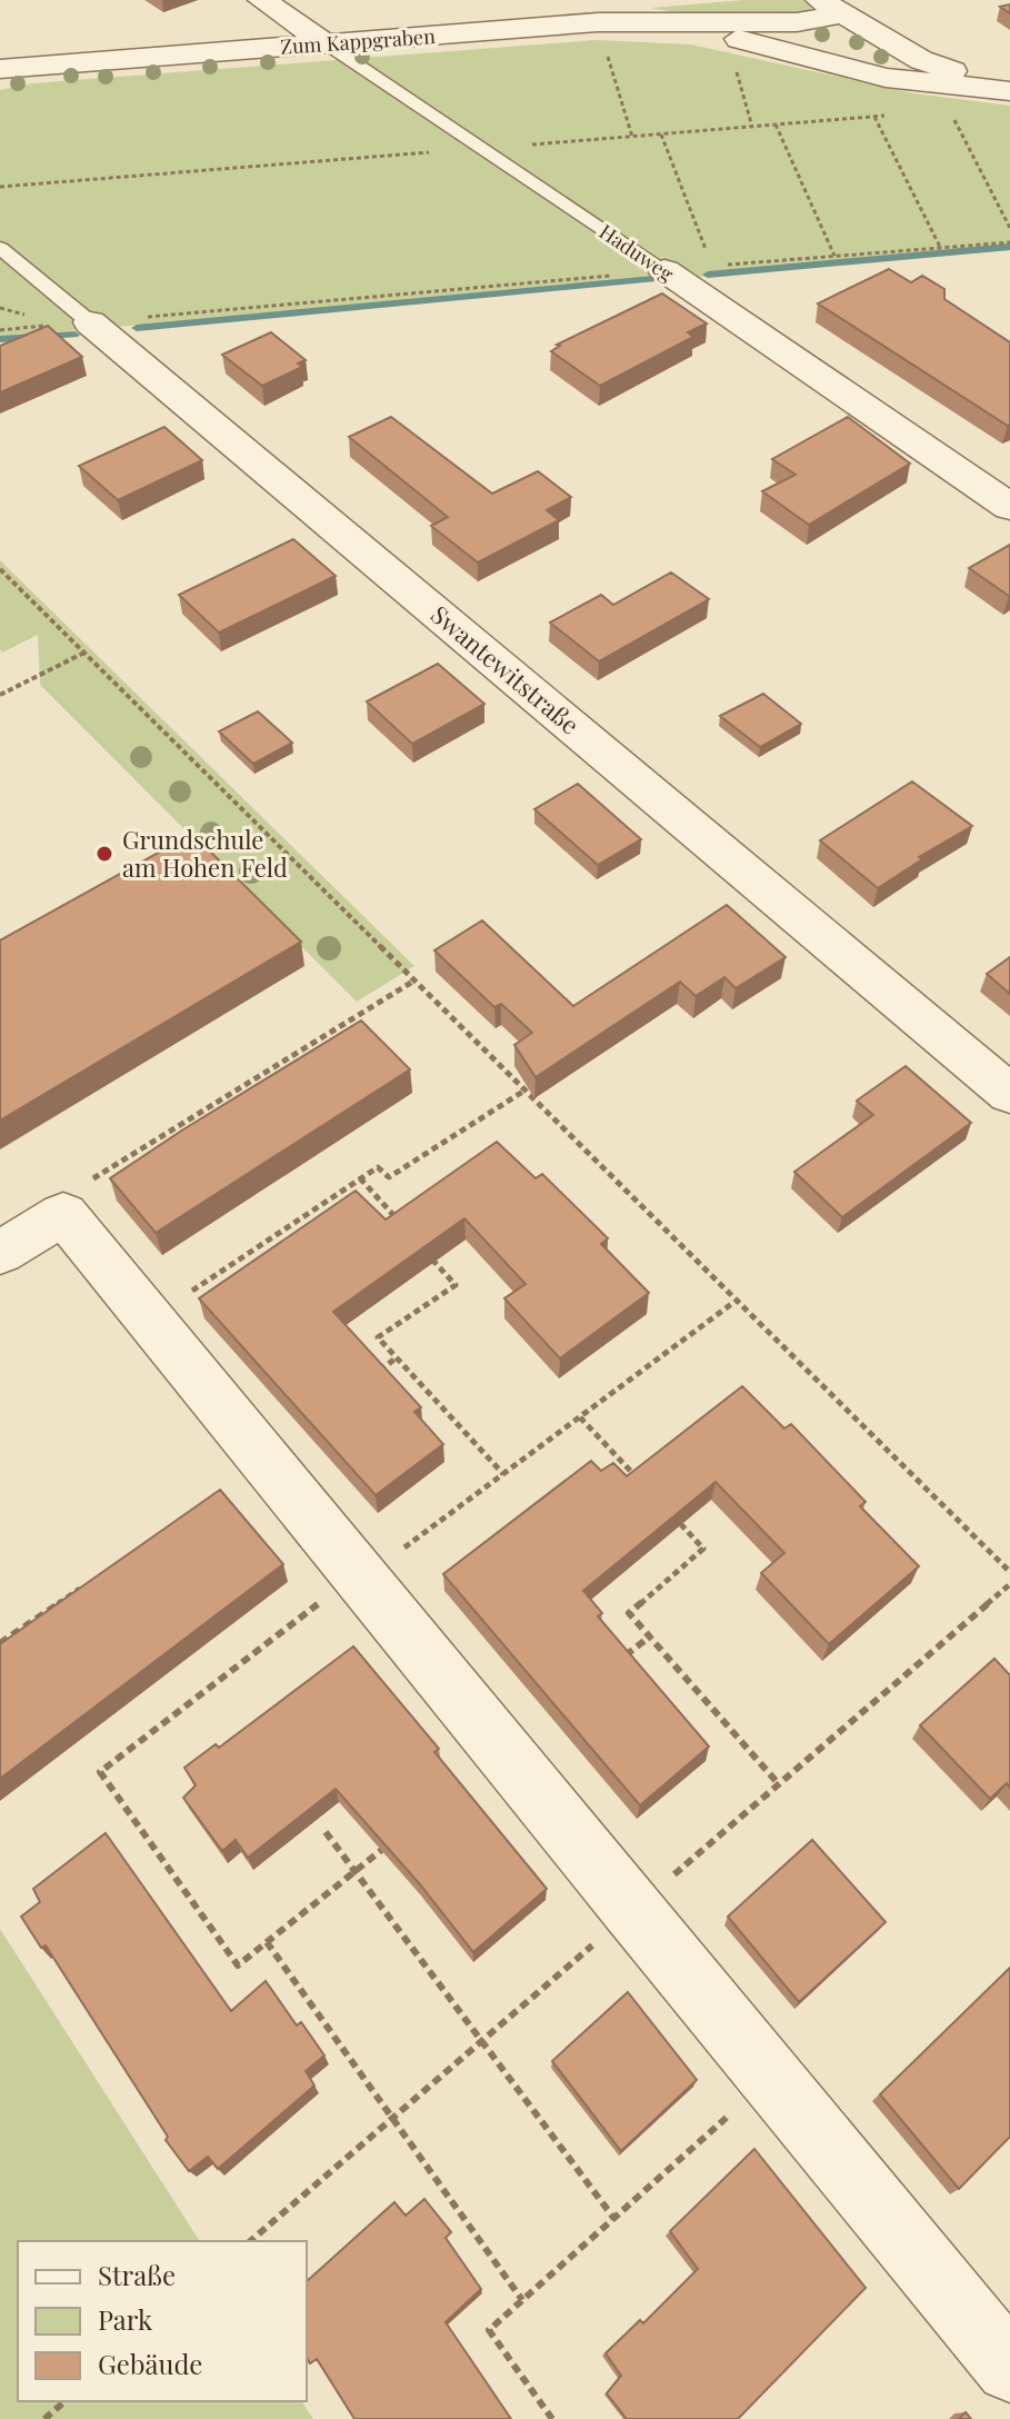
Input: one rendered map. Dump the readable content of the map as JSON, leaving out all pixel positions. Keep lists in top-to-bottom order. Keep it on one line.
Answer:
{"streets":{"street":["Zum Kappgraben","Haduweg","Swantewitstraße"]},"crossings":[["Zum Kappgraben","Haduweg"]],"places":["Grundschule am Hohen Feld"],"legend":["Straße","Park","Gebäude"]}
